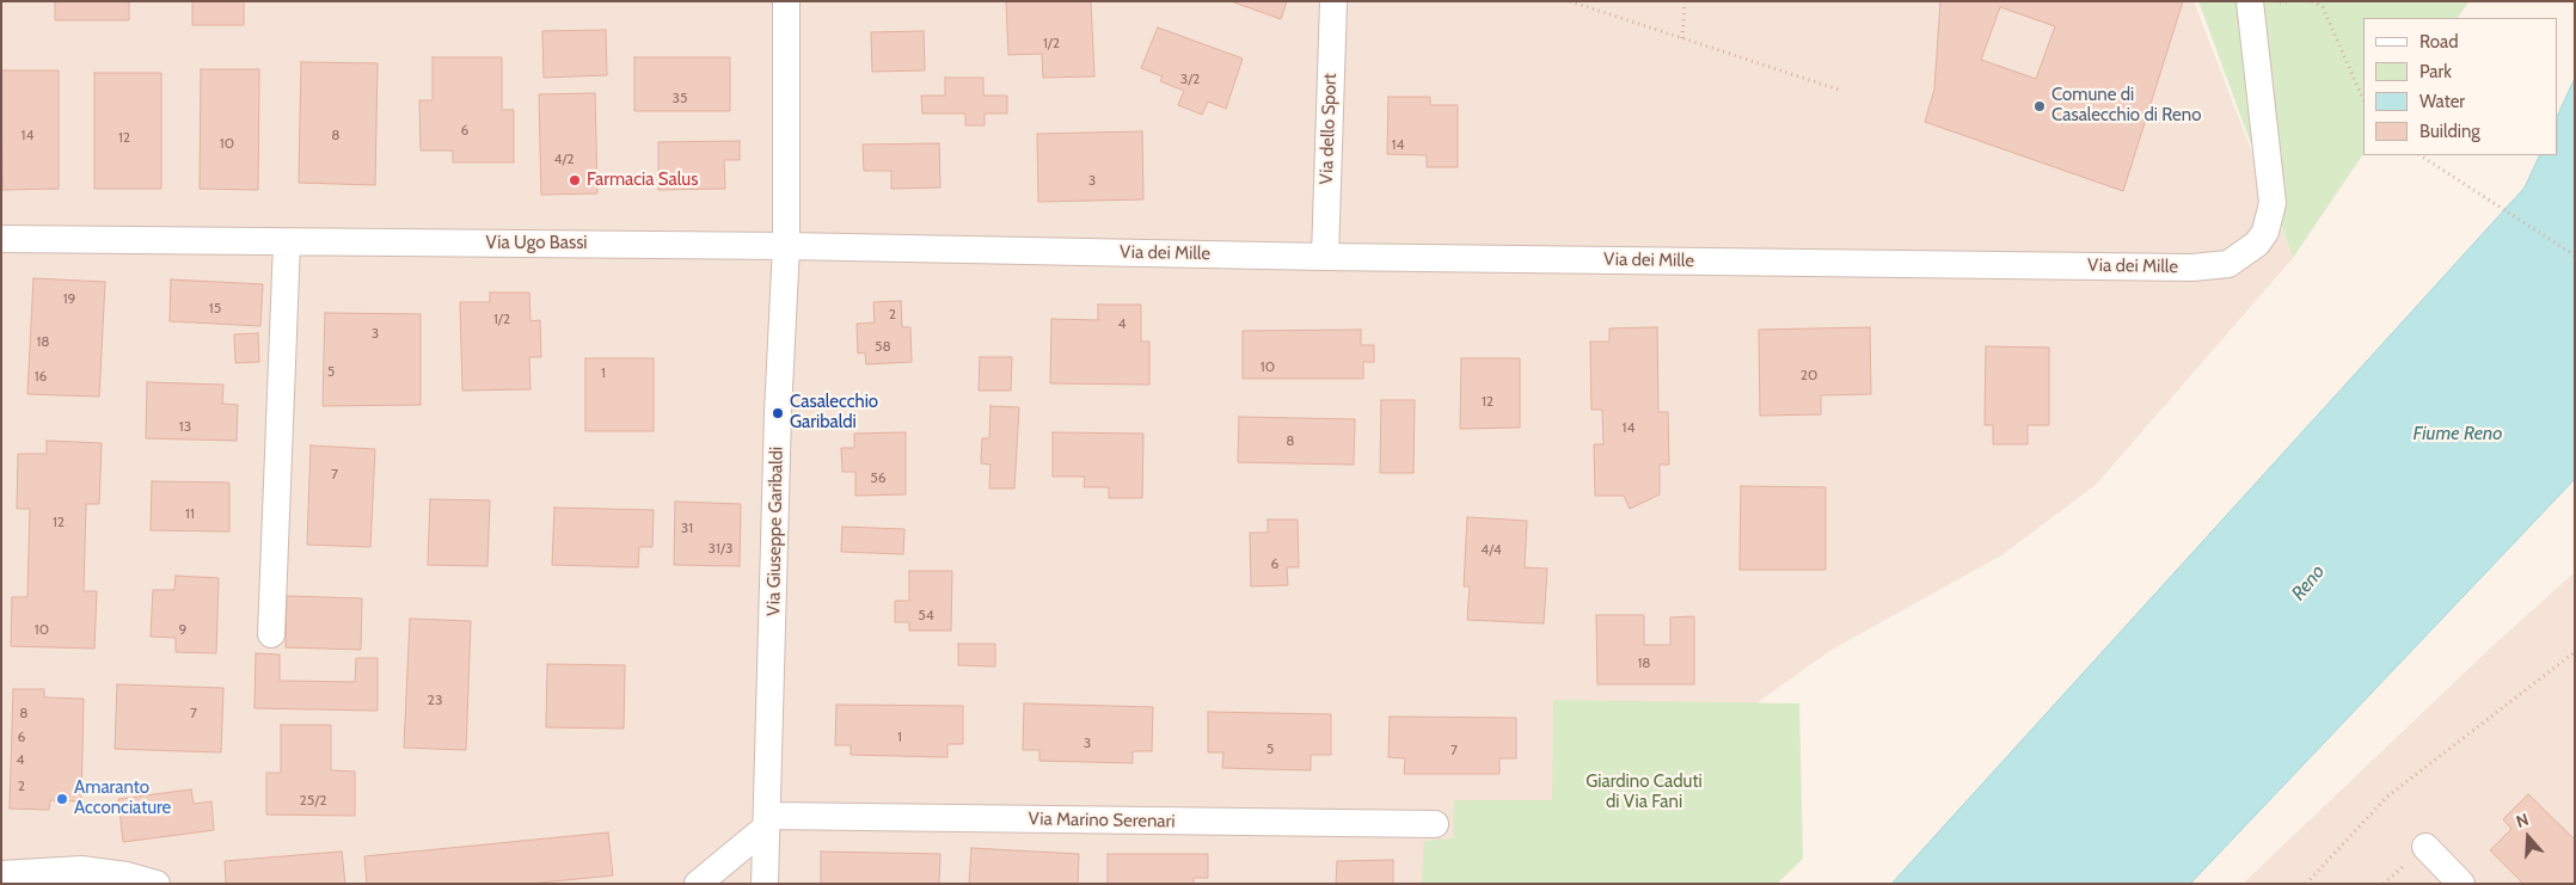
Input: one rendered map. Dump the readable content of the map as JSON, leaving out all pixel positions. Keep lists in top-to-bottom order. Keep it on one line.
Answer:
{"streets":{"street":["Via dello Sport","Via Ugo Bassi","Via dei Mille","Via Giuseppe Garibaldi","Via Marino Serenari"]},"crossings":[["Via dello Sport","Via dei Mille"],["Via Ugo Bassi","Via dei Mille"],["Via Ugo Bassi","Via Giuseppe Garibaldi"],["Via dei Mille","Via Giuseppe Garibaldi"],["Via Giuseppe Garibaldi","Via Marino Serenari"]],"water":["Fiume Reno","Reno"],"parks":["Giardino Caduti di Via Fani"],"places":["Comune di Casalecchio di Reno","Farmacia Salus","Casalecchio Garibaldi","Amaranto Acconciature"],"house_numbers":["1/2","3/2","35","6","14","8","12","10","14","4/2","3","19","15","2","1/2","4","3","18","58","10","5","1","20","16","12","13","14","8","7","56","11","12","31","31/3","4/4","6","54","10","9","18","23","8","7","6","1","3","5","7","4","2","25/2"],"legend":["Road","Park","Water","Building"],"north":"top"}
